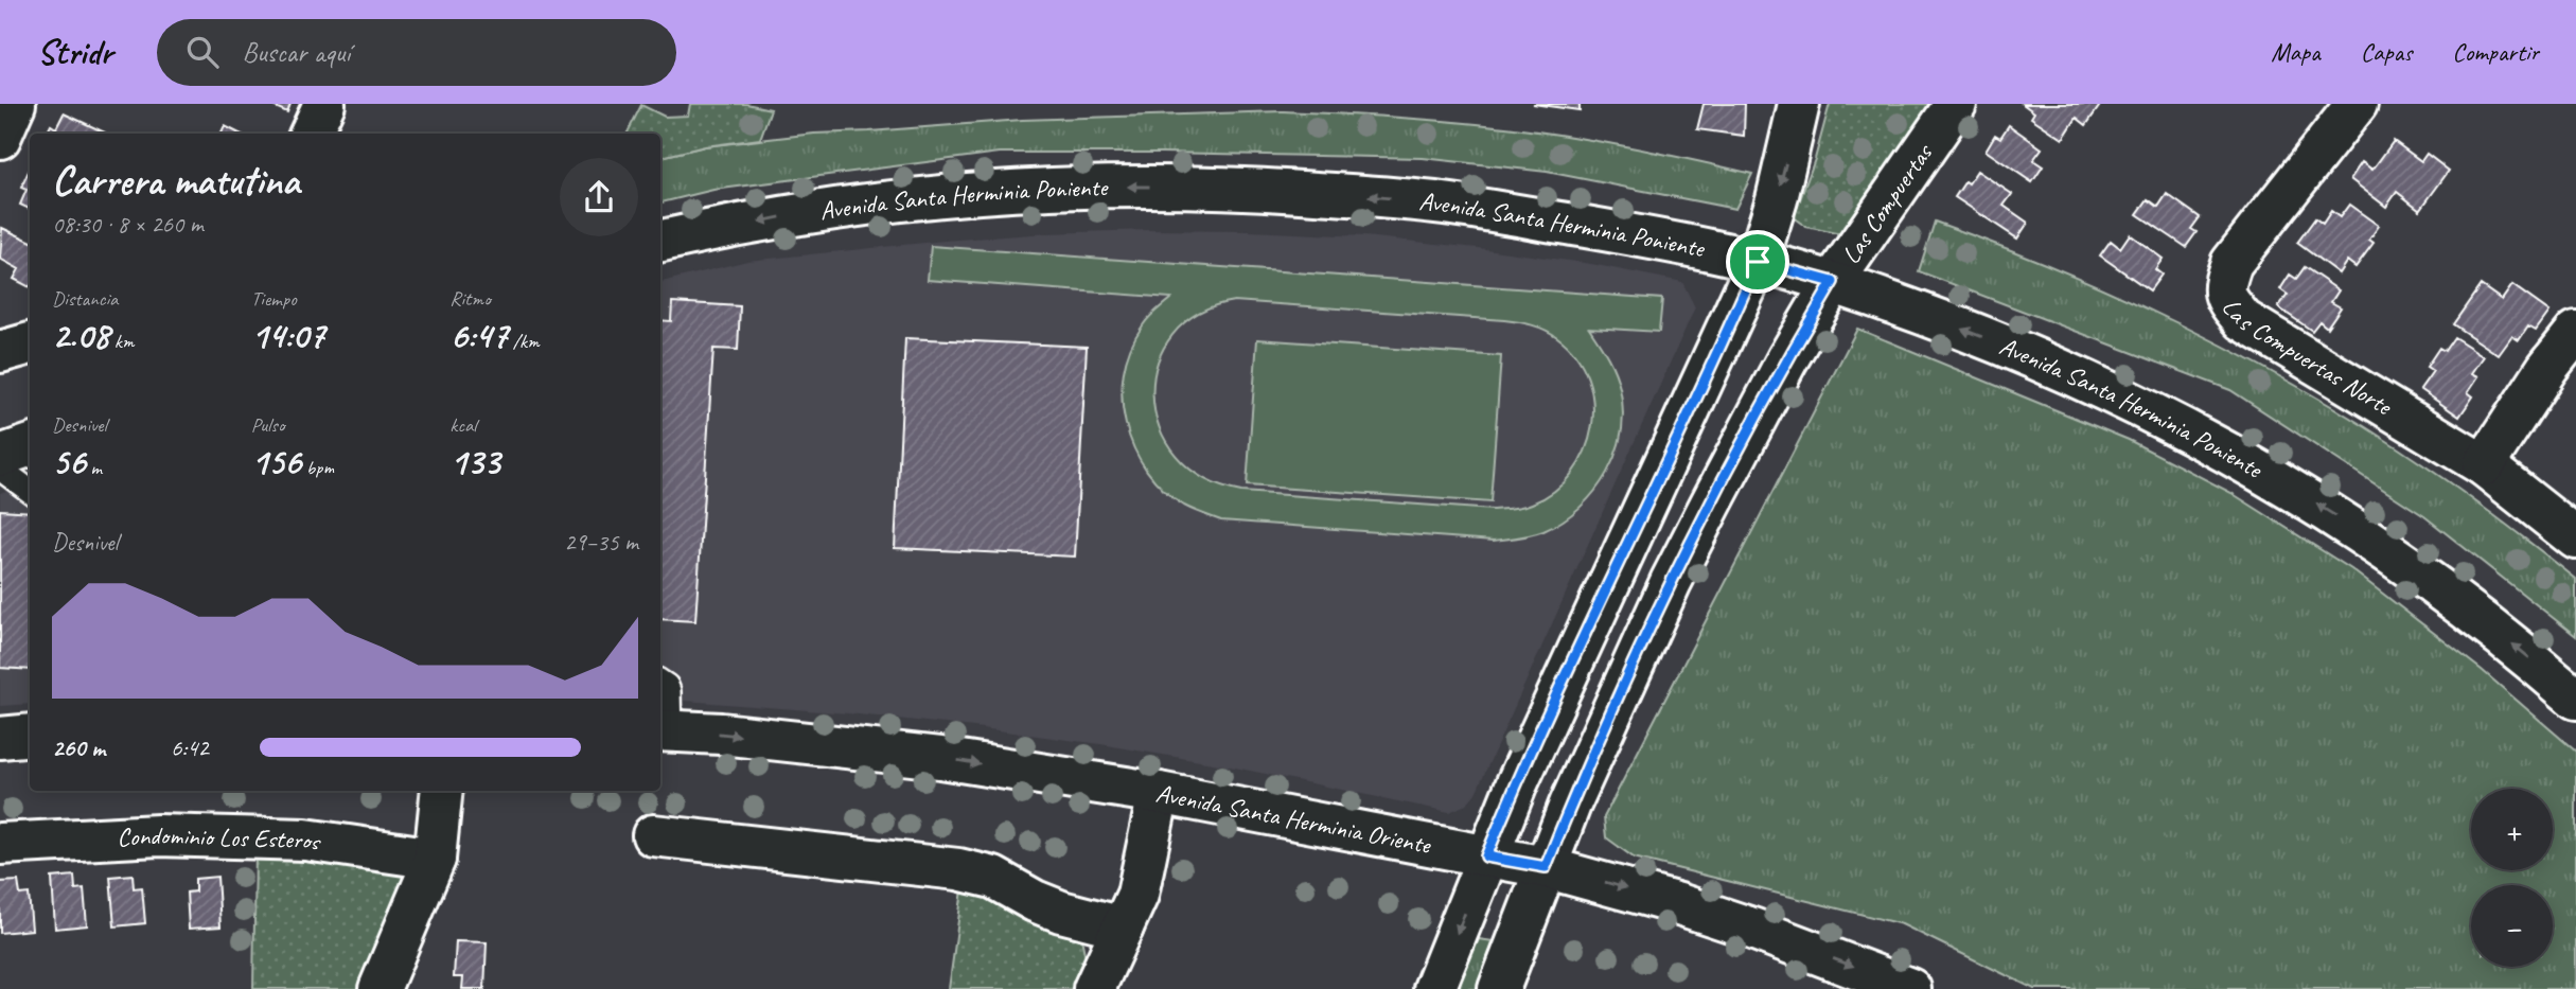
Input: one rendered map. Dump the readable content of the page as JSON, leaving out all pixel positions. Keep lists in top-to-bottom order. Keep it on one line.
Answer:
{"streets":{"street":["Avenida Santa Herminia Poniente","Las Compuertas","Las Compuertas Norte","Avenida Santa Herminia Oriente","Condominio Los Esteros"]},"crossings":[["Avenida Santa Herminia Poniente","Las Compuertas"],["Las Compuertas","Avenida Santa Herminia Oriente"]],"one_way":["Avenida Santa Herminia Poniente"],"page":{"header":"Stridr","search":"Buscar aquí","nav":["Mapa","Capas","Compartir"],"heading":["Carrera matutina","08:30 · 8 × 260 m"],"stats":[["Distancia","2.08 km"],["Tiempo","14:07"],["Ritmo","6:47 /km"],["Desnivel","56 m"],["Pulso","156 bpm"],["kcal","133"]],"chart":["Desnivel","29–35 m"],"list":[{"name":"260 m","note":"6:42"}],"map_buttons":["+","−"]}}
